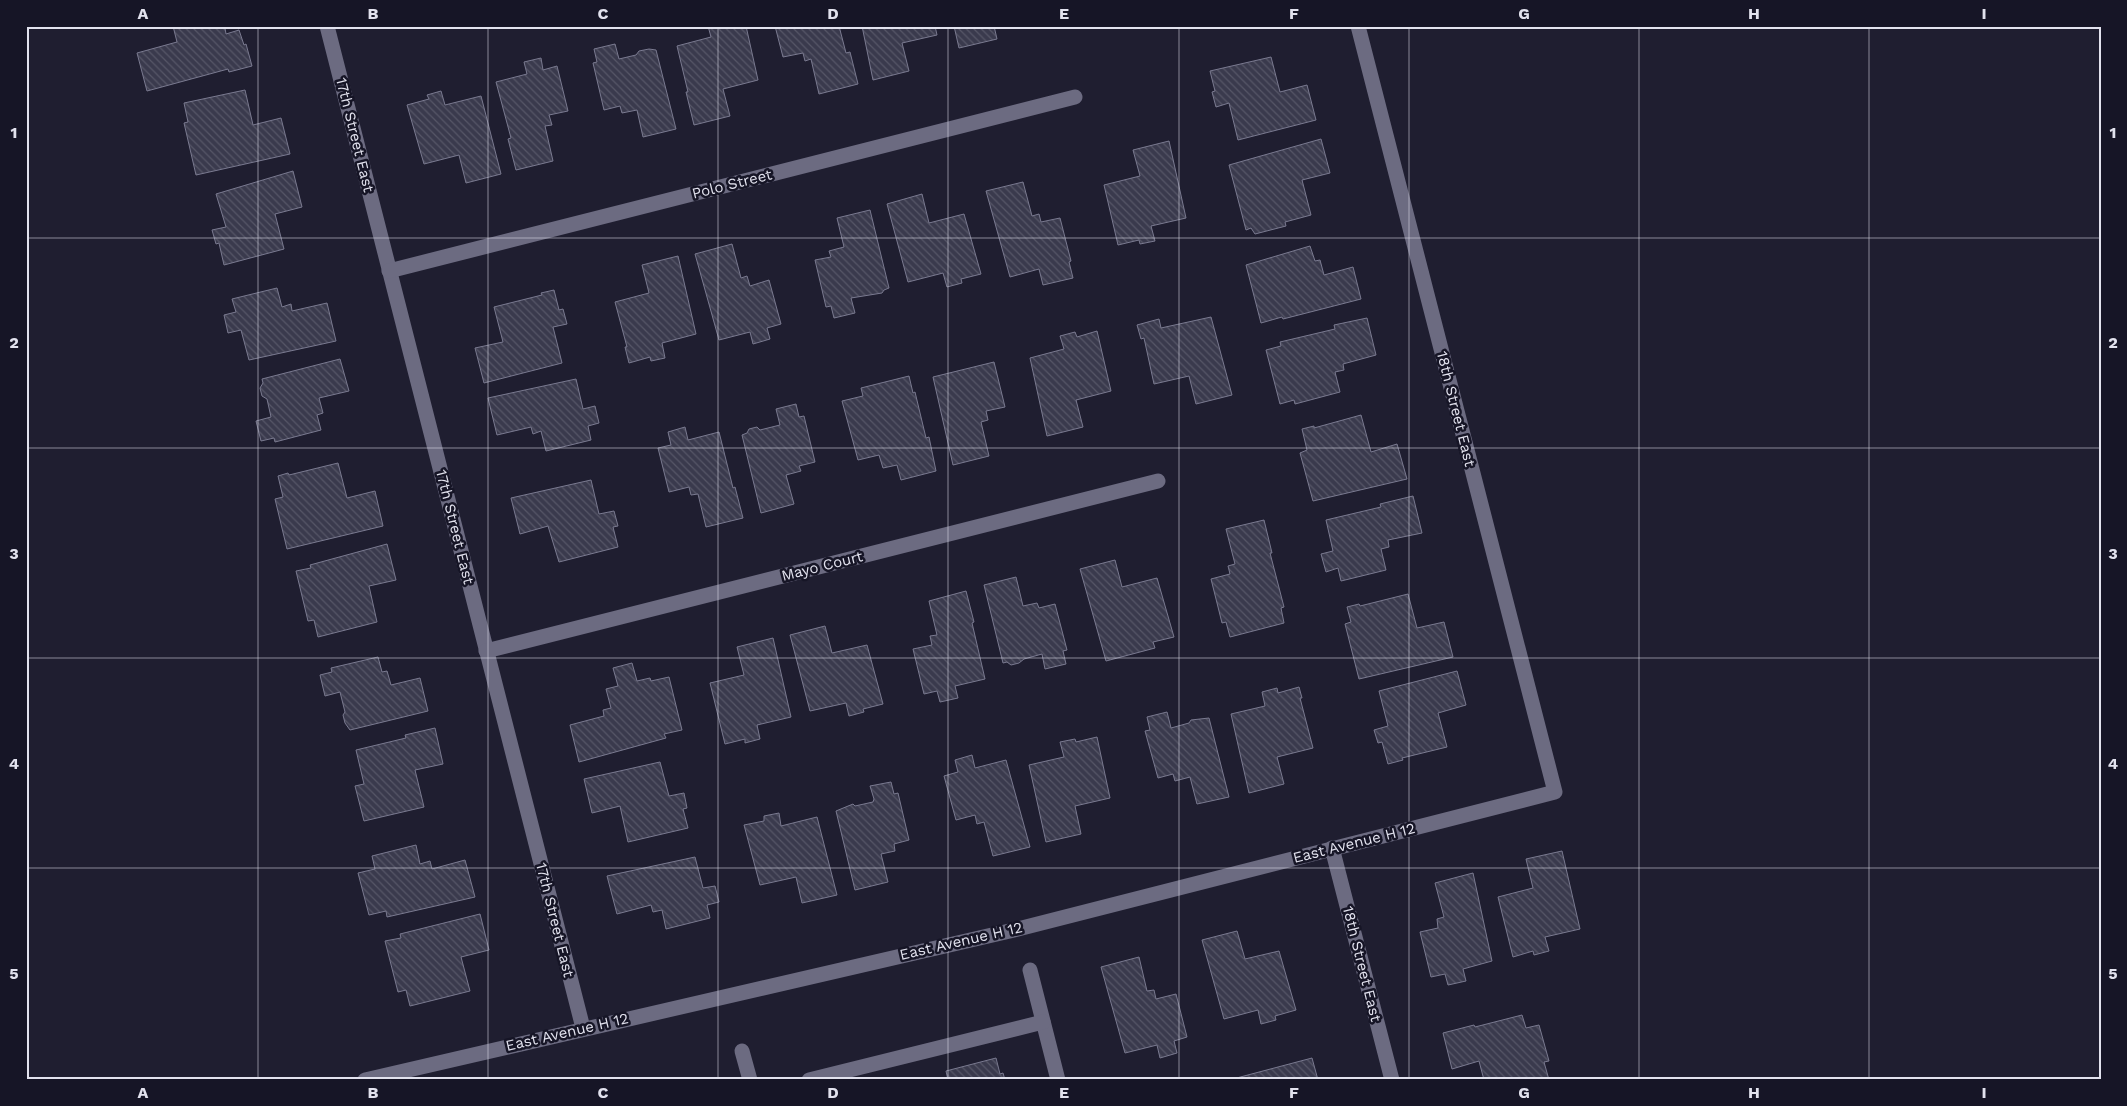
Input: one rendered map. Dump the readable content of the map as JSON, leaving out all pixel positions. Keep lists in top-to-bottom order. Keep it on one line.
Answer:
{"streets":{"street":["17th Street East","Polo Street","18th Street East","Mayo Court","East Avenue H 12"]},"crossings":[["17th Street East","Polo Street"],["17th Street East","Mayo Court"],["17th Street East","East Avenue H 12"],["18th Street East","East Avenue H 12"]],"grid":{"columns":["A","B","C","D","E","F","G","H","I"],"rows":["1","2","3","4","5"]}}
